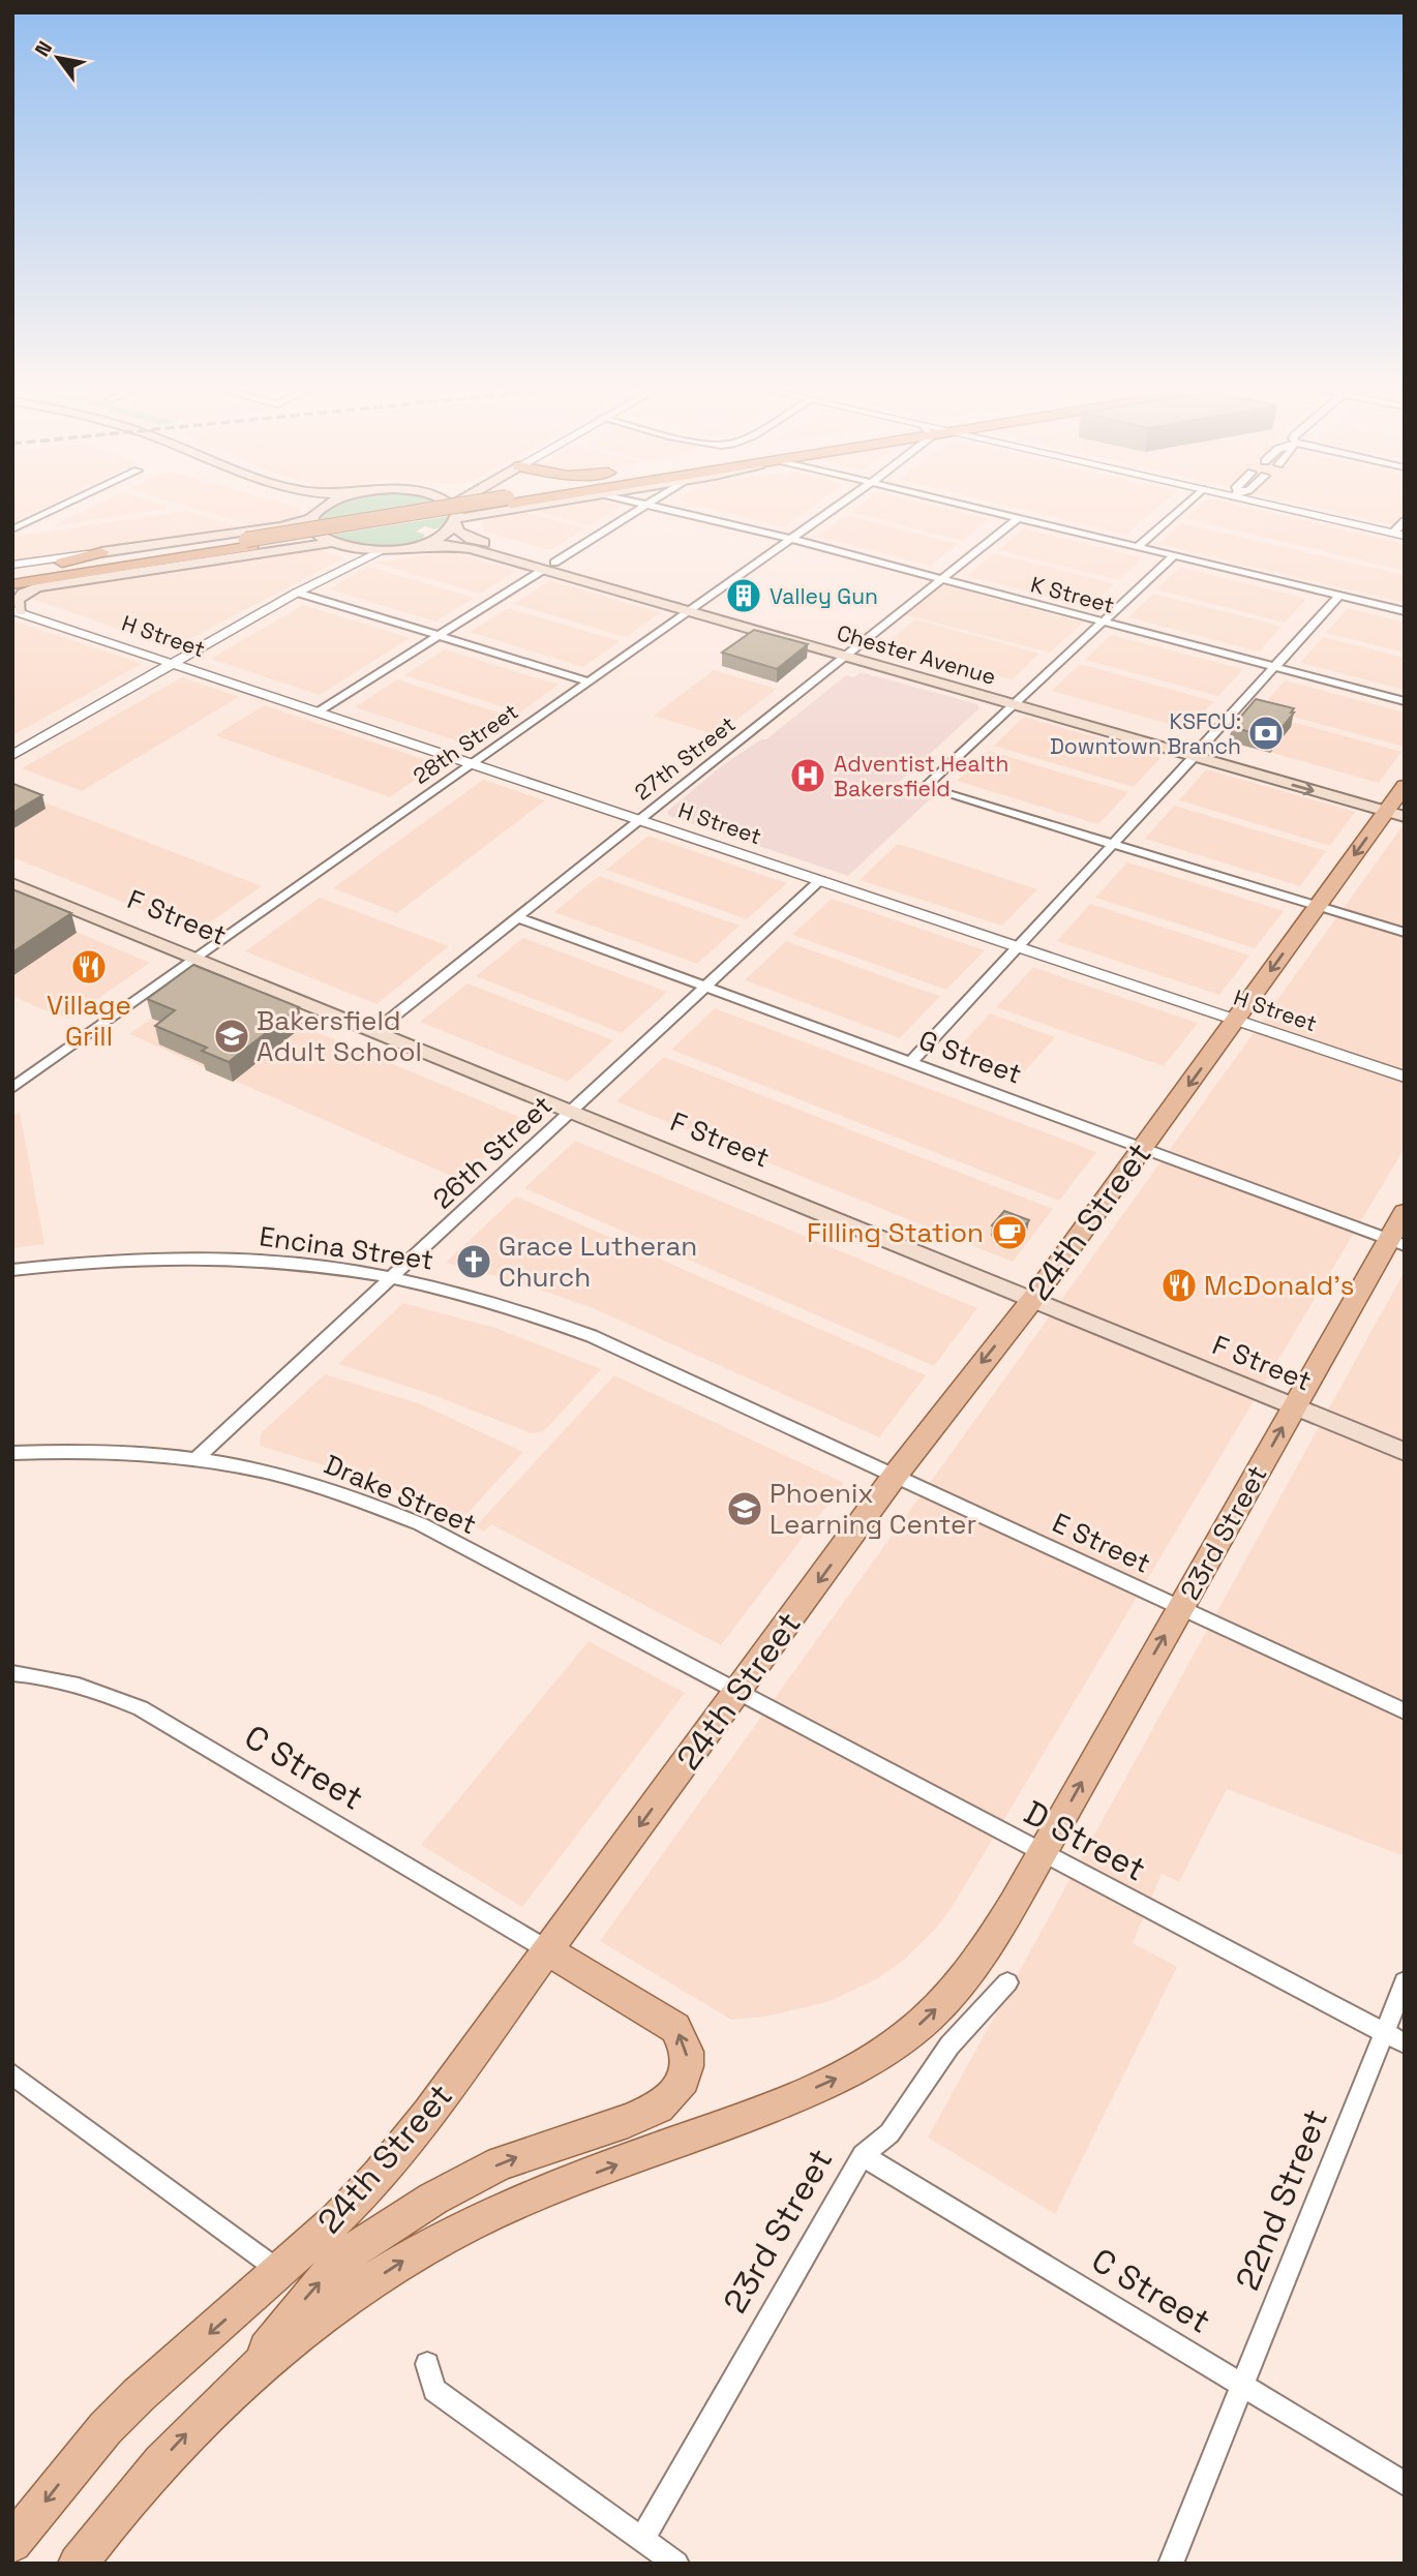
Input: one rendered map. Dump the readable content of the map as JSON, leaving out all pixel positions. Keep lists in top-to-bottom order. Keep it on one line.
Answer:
{"streets":{"main road":["Chester Avenue","F Street","24th Street","23rd Street"],"street":["K Street","H Street","28th Street","27th Street","G Street","26th Street","Encina Street","Drake Street","E Street","C Street","D Street","22nd Street"]},"crossings":[["K Street","28th Street"],["K Street","27th Street"],["H Street","28th Street"],["H Street","27th Street"],["H Street","26th Street"],["H Street","24th Street"],["Chester Avenue","28th Street"],["Chester Avenue","27th Street"],["Chester Avenue","24th Street"],["28th Street","F Street"],["27th Street","F Street"],["27th Street","G Street"],["F Street","26th Street"],["F Street","24th Street"],["F Street","23rd Street"],["G Street","26th Street"],["G Street","24th Street"],["G Street","23rd Street"],["26th Street","Encina Street"],["26th Street","Drake Street"],["24th Street","Encina Street"],["24th Street","Drake Street"],["24th Street","E Street"],["24th Street","C Street"],["24th Street","D Street"],["Encina Street","E Street"],["Drake Street","D Street"],["23rd Street","E Street"],["23rd Street","C Street"],["23rd Street","D Street"],["C Street","22nd Street"],["D Street","22nd Street"]],"one_way":["24th Street","23rd Street"],"places":{"building":["Valley Gun"],"bank":["KSFCU: Downtown Branch"],"hospital":["Adventist Health Bakersfield"],"restaurant":["Village Grill","McDonald's"],"school or university":["Bakersfield Adult School","Phoenix Learning Center"],"cafe":["Filling Station"],"church":["Grace Lutheran Church"]},"north":"top left"}
